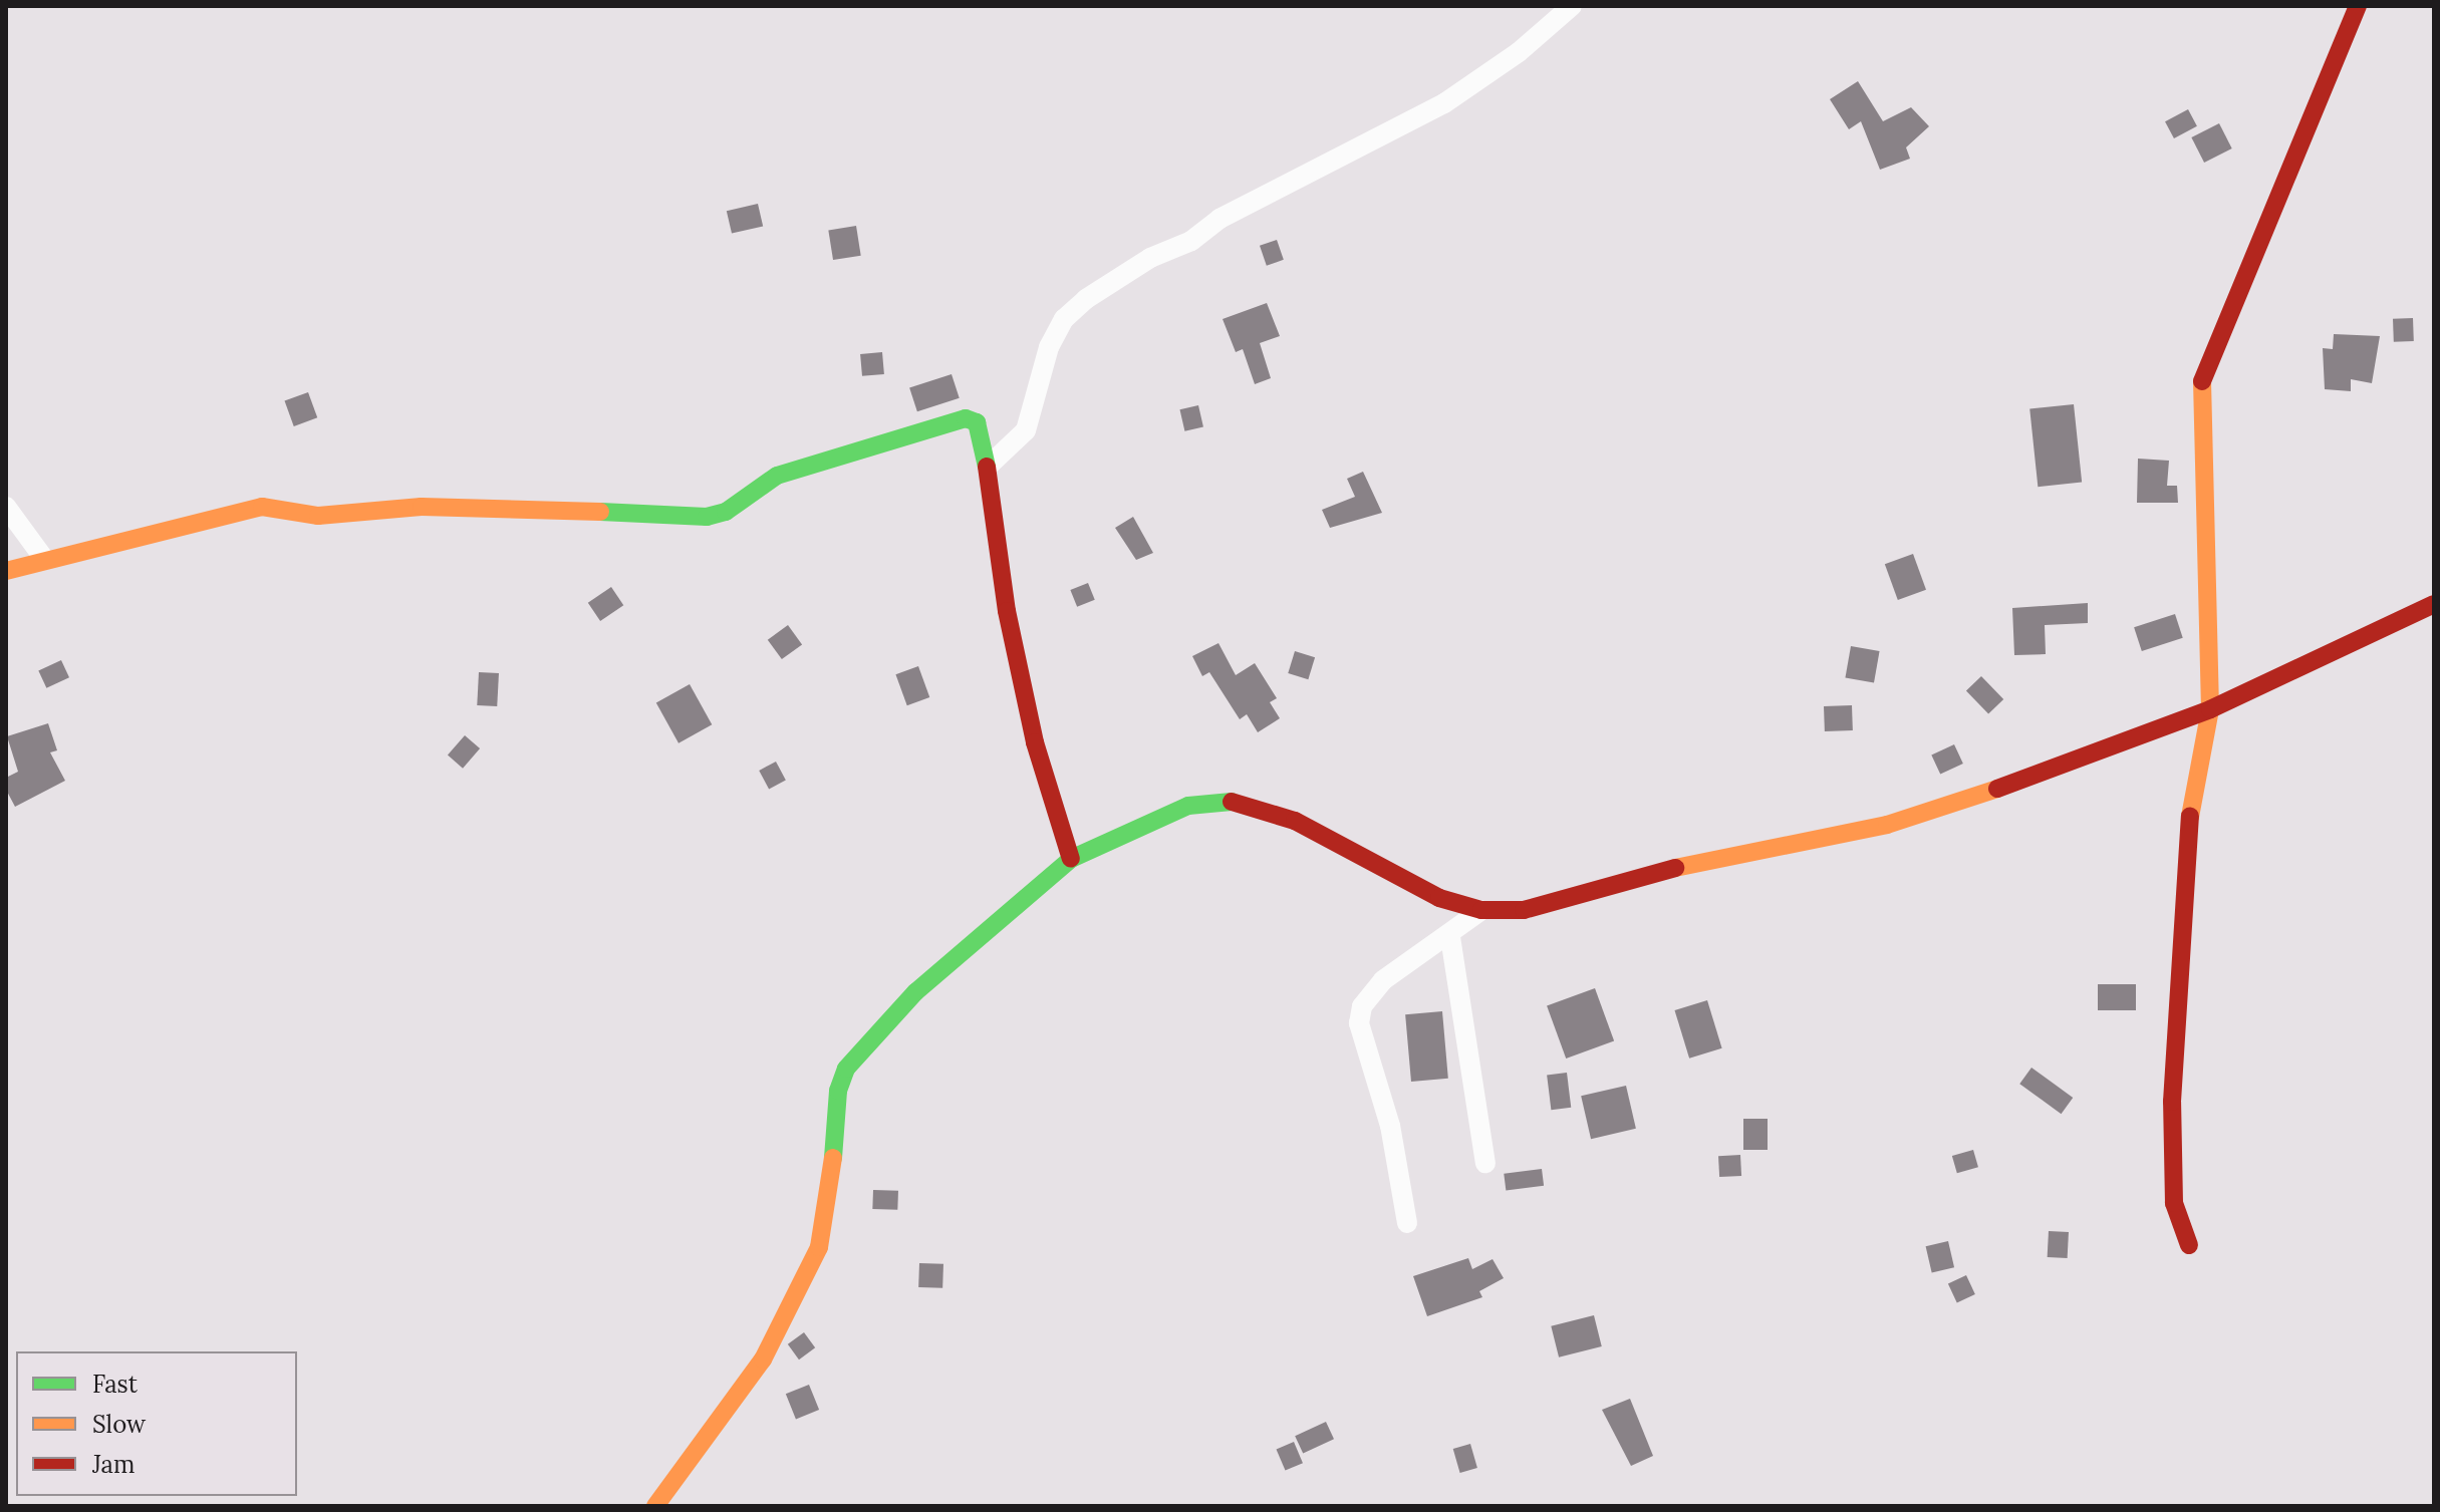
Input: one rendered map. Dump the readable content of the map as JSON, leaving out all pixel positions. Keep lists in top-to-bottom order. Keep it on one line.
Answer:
{"legend":["Fast","Slow","Jam"]}
